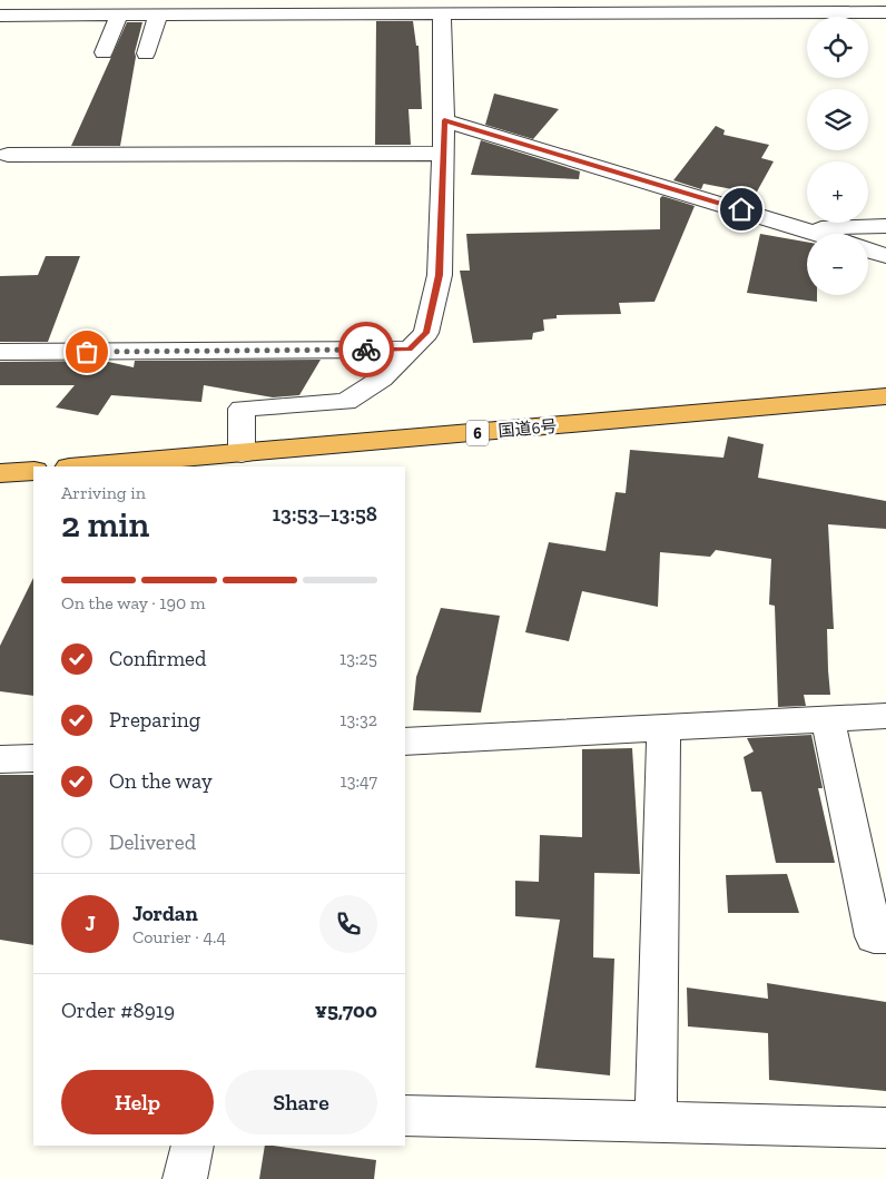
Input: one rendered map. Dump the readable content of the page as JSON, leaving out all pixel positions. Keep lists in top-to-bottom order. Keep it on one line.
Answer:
{"streets":{"highway":["国道6号","6"]},"page":{"map_buttons":["+","−"],"heading":["2 min","Arriving in","13:53–13:58"],"panel":["Jordan","Courier · 4.4","Order #8919","¥5,700"],"bar":"On the way · 190 m","list":[["Confirmed","13:25"],["Preparing","13:32"],["On the way","13:47"],"Delivered"],"round":"J","buttons":["Help","Share"]}}
